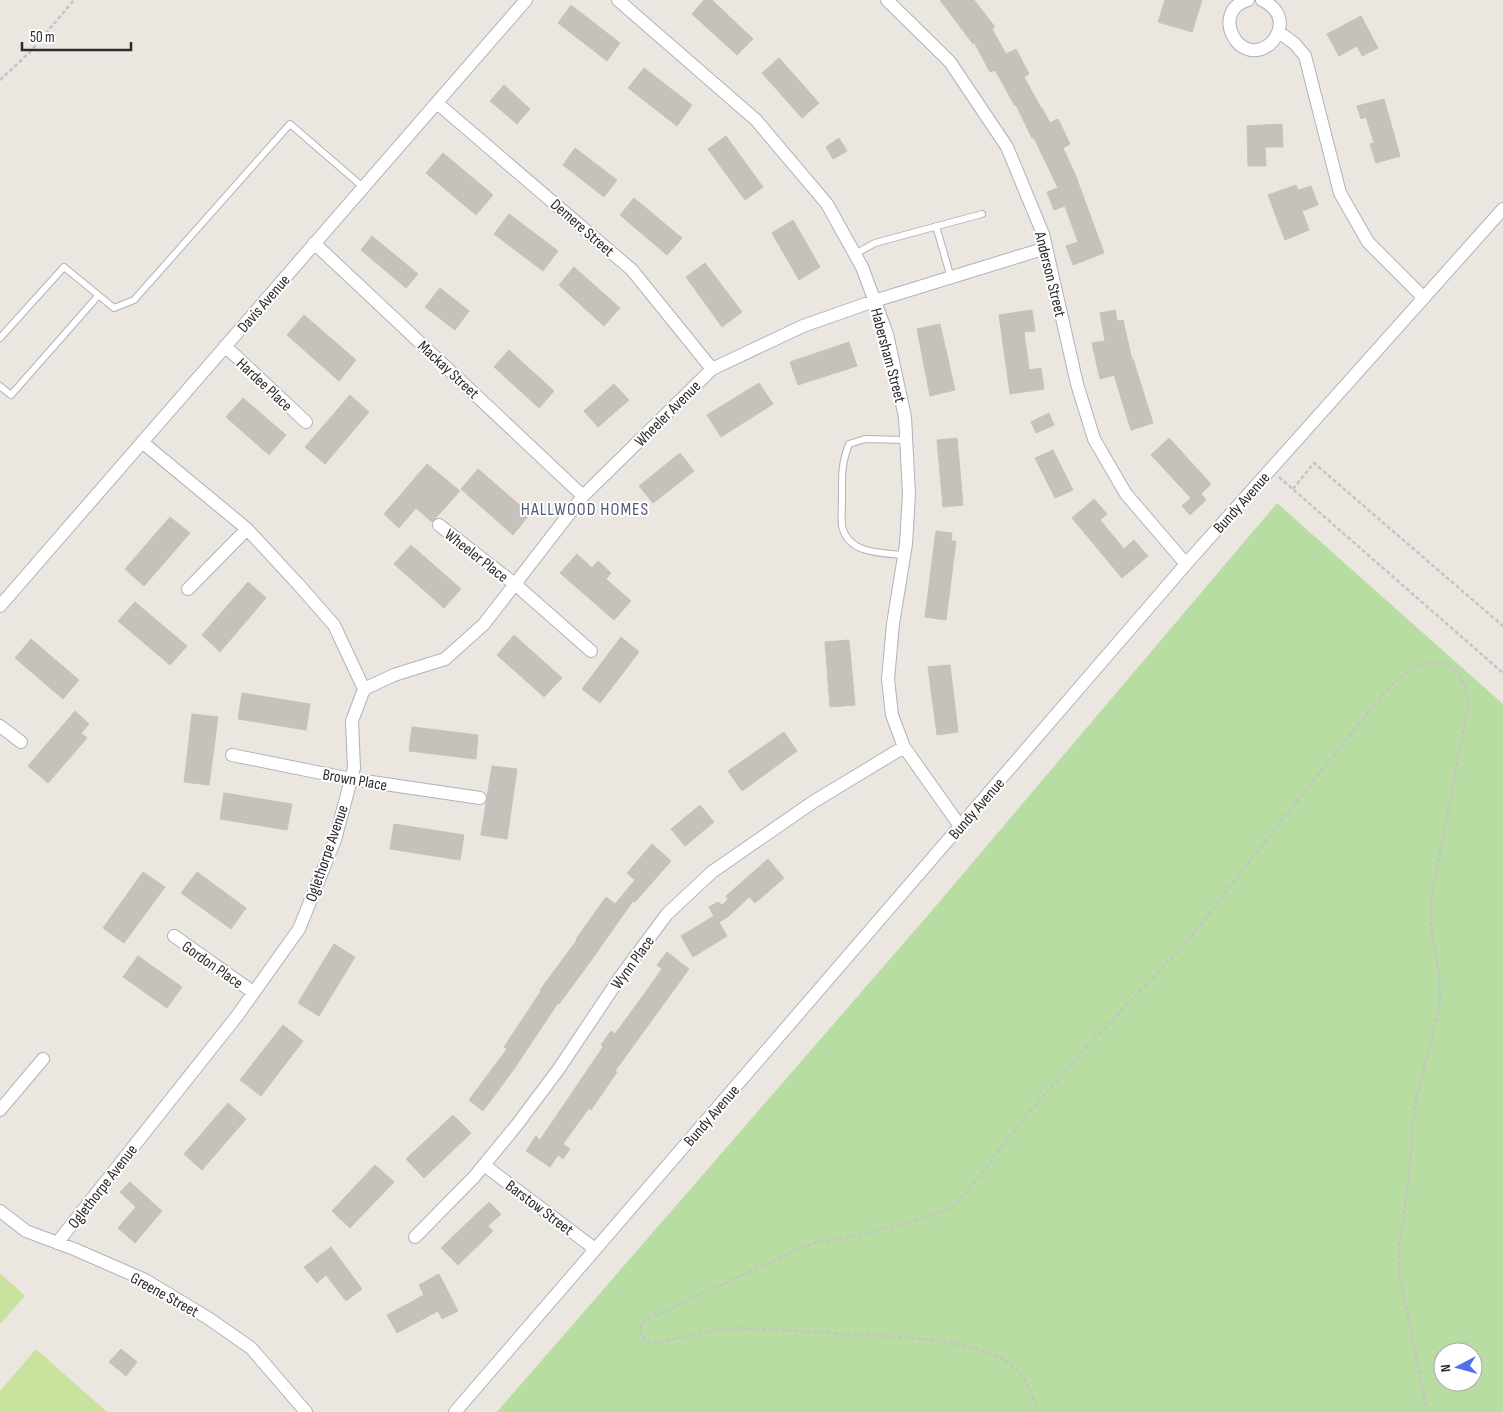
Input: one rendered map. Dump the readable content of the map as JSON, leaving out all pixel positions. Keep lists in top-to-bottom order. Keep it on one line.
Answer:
{"streets":{"street":["Demere Street","Anderson Street","Davis Avenue","Habersham Street","Mackay Street","Hardee Place","Wheeler Avenue","Bundy Avenue","Wheeler Place","Brown Place","Oglethorpe Avenue","Wynn Place","Gordon Place","Barstow Street","Greene Street"]},"crossings":[["Demere Street","Davis Avenue"],["Demere Street","Wheeler Avenue"],["Anderson Street","Wheeler Avenue"],["Anderson Street","Bundy Avenue"],["Davis Avenue","Mackay Street"],["Davis Avenue","Hardee Place"],["Habersham Street","Wheeler Avenue"],["Habersham Street","Bundy Avenue"],["Habersham Street","Wynn Place"],["Mackay Street","Wheeler Avenue"],["Wheeler Avenue","Wheeler Place"],["Wheeler Avenue","Oglethorpe Avenue"],["Bundy Avenue","Barstow Street"],["Brown Place","Oglethorpe Avenue"],["Oglethorpe Avenue","Gordon Place"],["Oglethorpe Avenue","Greene Street"],["Wynn Place","Barstow Street"]],"districts":["HALLWOOD HOMES"],"scale_bar":"50 m","north":"left"}
